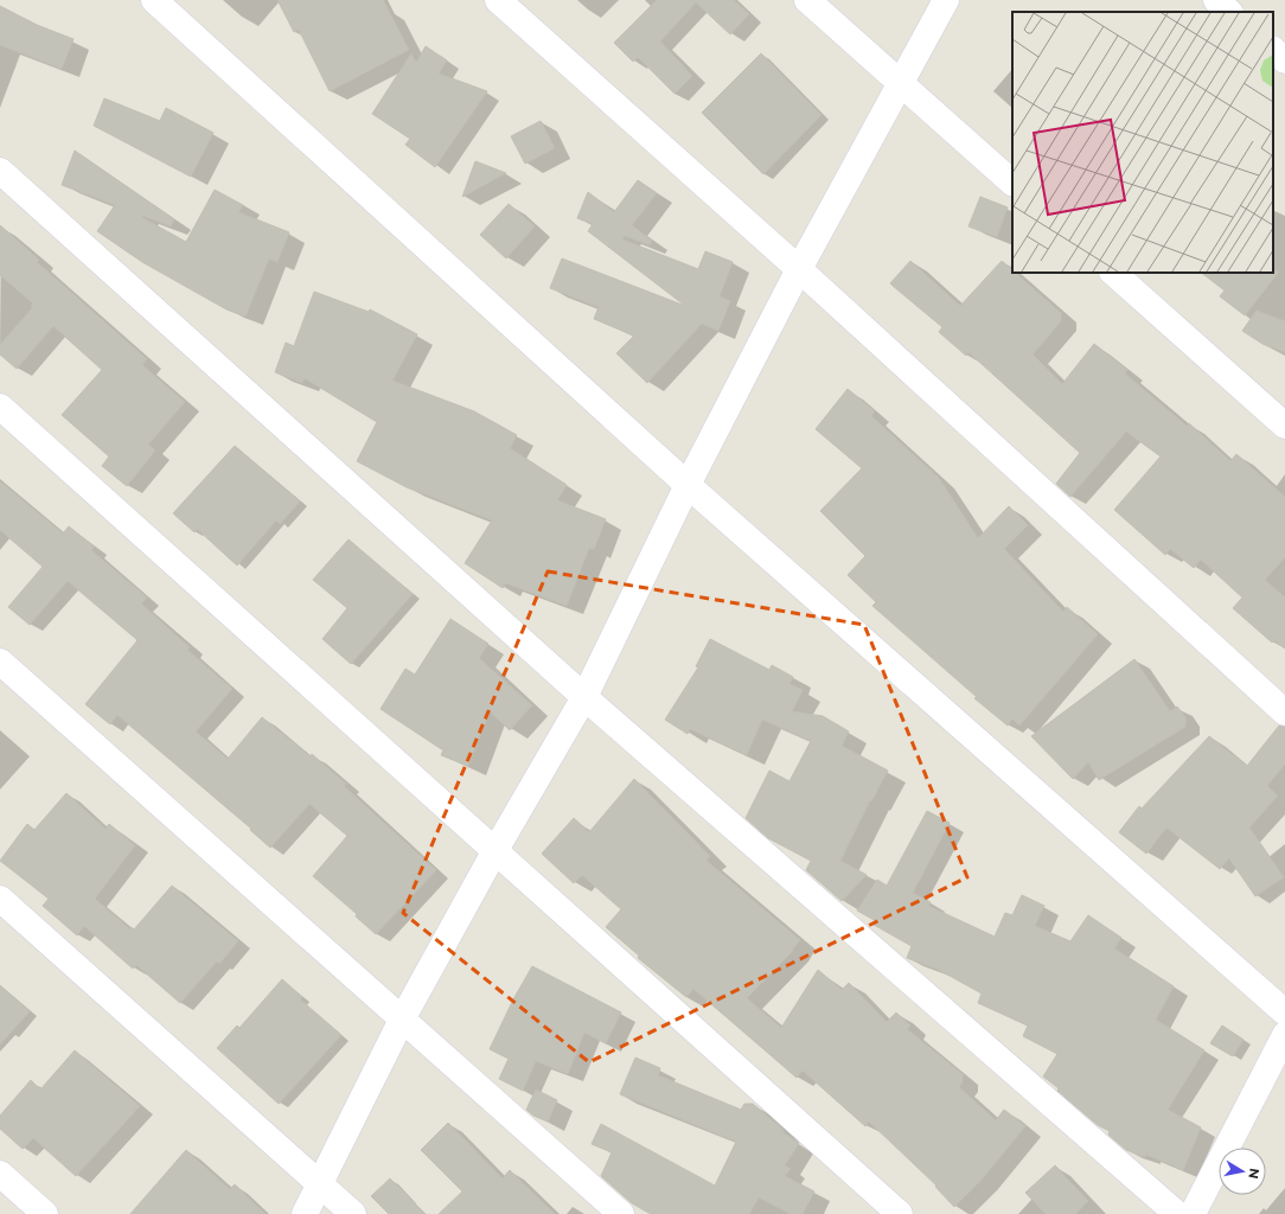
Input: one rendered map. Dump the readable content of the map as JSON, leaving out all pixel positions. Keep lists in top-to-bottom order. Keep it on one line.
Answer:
{"north":"right"}
